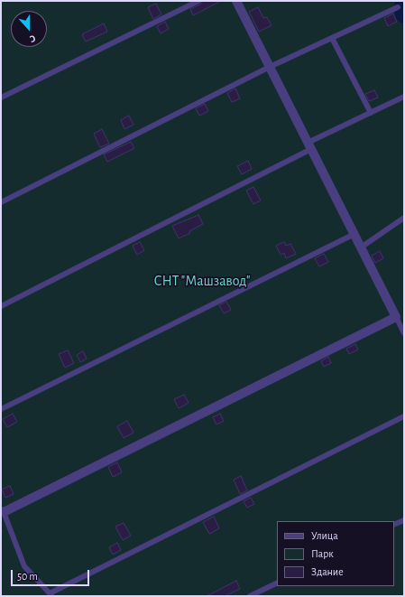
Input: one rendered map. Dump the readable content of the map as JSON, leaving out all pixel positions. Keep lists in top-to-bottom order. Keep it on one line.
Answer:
{"parks":["СНТ \"Машзавод\""],"legend":["Улица","Парк","Здание"],"scale_bar":"50 m","north":"bottom"}
